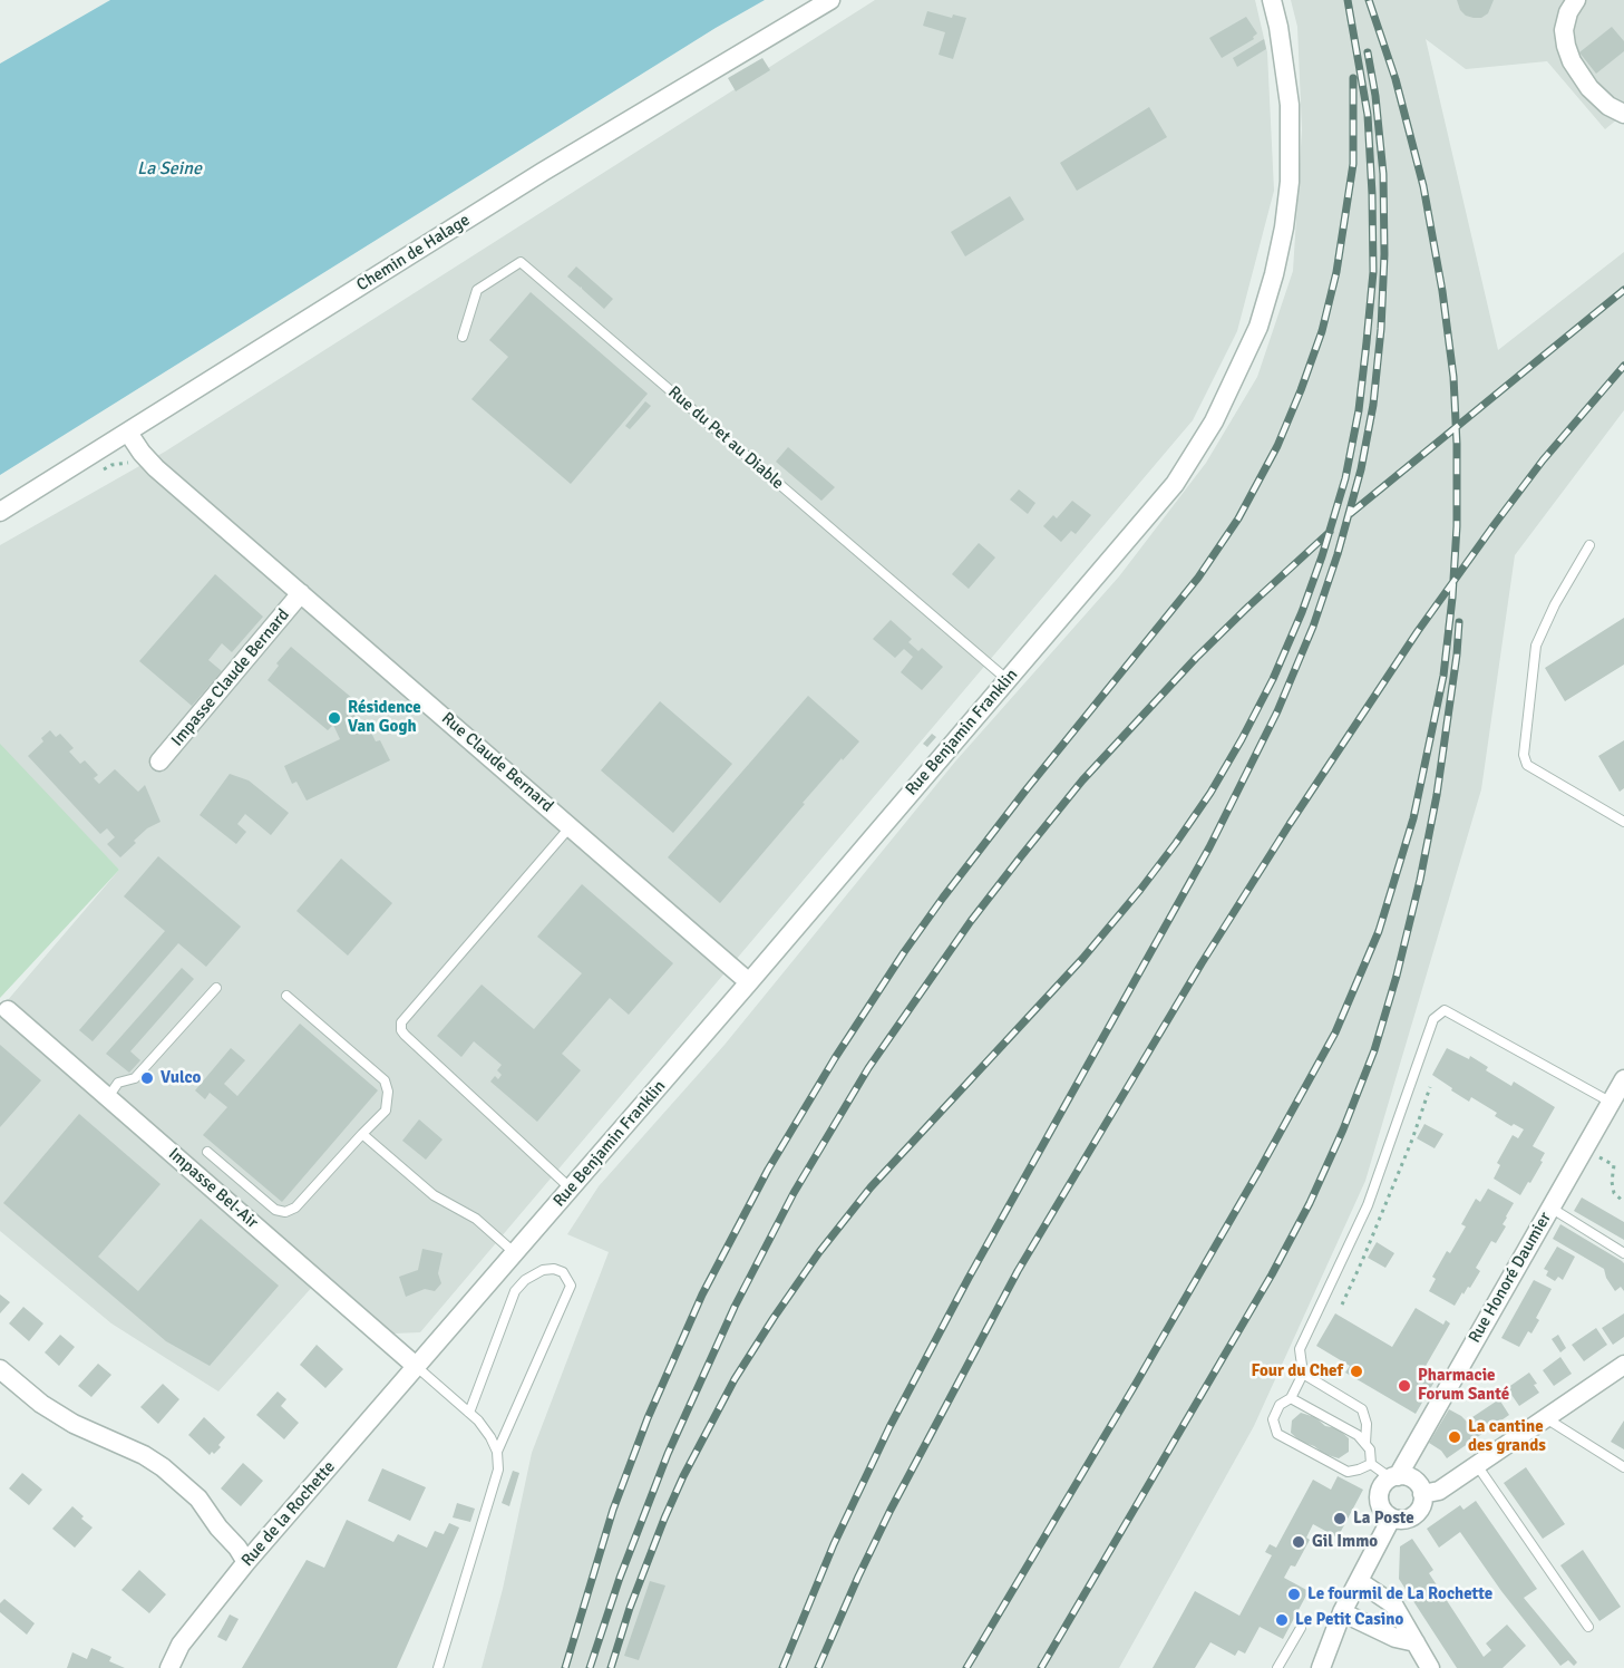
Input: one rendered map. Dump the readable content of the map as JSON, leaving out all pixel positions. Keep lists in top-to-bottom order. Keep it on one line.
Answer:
{"streets":{"street":["Chemin de Halage","Impasse Claude Bernard","Rue Benjamin Franklin","Rue Claude Bernard","Impasse Bel-Air","Rue Honoré Daumier","Rue de la Rochette"],"lane":["Rue du Pet au Diable"]},"crossings":[["Chemin de Halage","Rue Claude Bernard"],["Rue du Pet au Diable","Rue Benjamin Franklin"],["Impasse Claude Bernard","Rue Claude Bernard"],["Rue Benjamin Franklin","Rue Claude Bernard"],["Rue Benjamin Franklin","Impasse Bel-Air"],["Rue Benjamin Franklin","Rue de la Rochette"],["Impasse Bel-Air","Rue de la Rochette"]],"water":["La Seine"],"places":["Résidence Van Gogh","Vulco","Four du Chef","Pharmacie Forum Santé","La cantine des grands","La Poste","Gil Immo","Le fourmil de La Rochette","Le Petit Casino"]}
